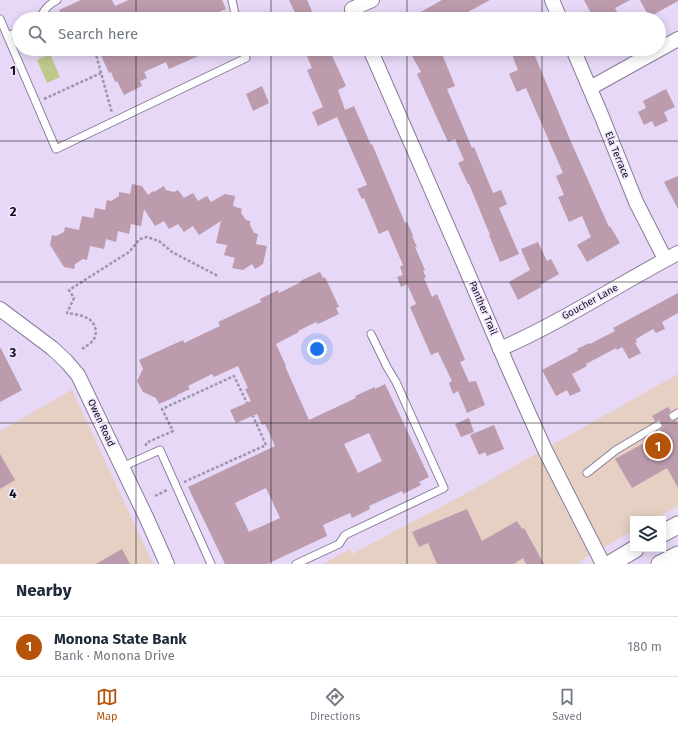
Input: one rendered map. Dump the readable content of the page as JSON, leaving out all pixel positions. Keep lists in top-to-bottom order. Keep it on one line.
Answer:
{"streets":{"street":["Ela Terrace","Goucher Lane","Panther Trail","Owen Road"]},"crossings":[["Ela Terrace","Goucher Lane"],["Goucher Lane","Panther Trail"]],"page":{"search":"Search here","pins":"1","heading":"Nearby","list":[{"mark":"1","name":"Monona State Bank","note":"Bank · Monona Drive","value":"180 m"}],"nav":["Map","Directions","Saved"]},"grid":{"rows":["1","2","3","4"]}}
